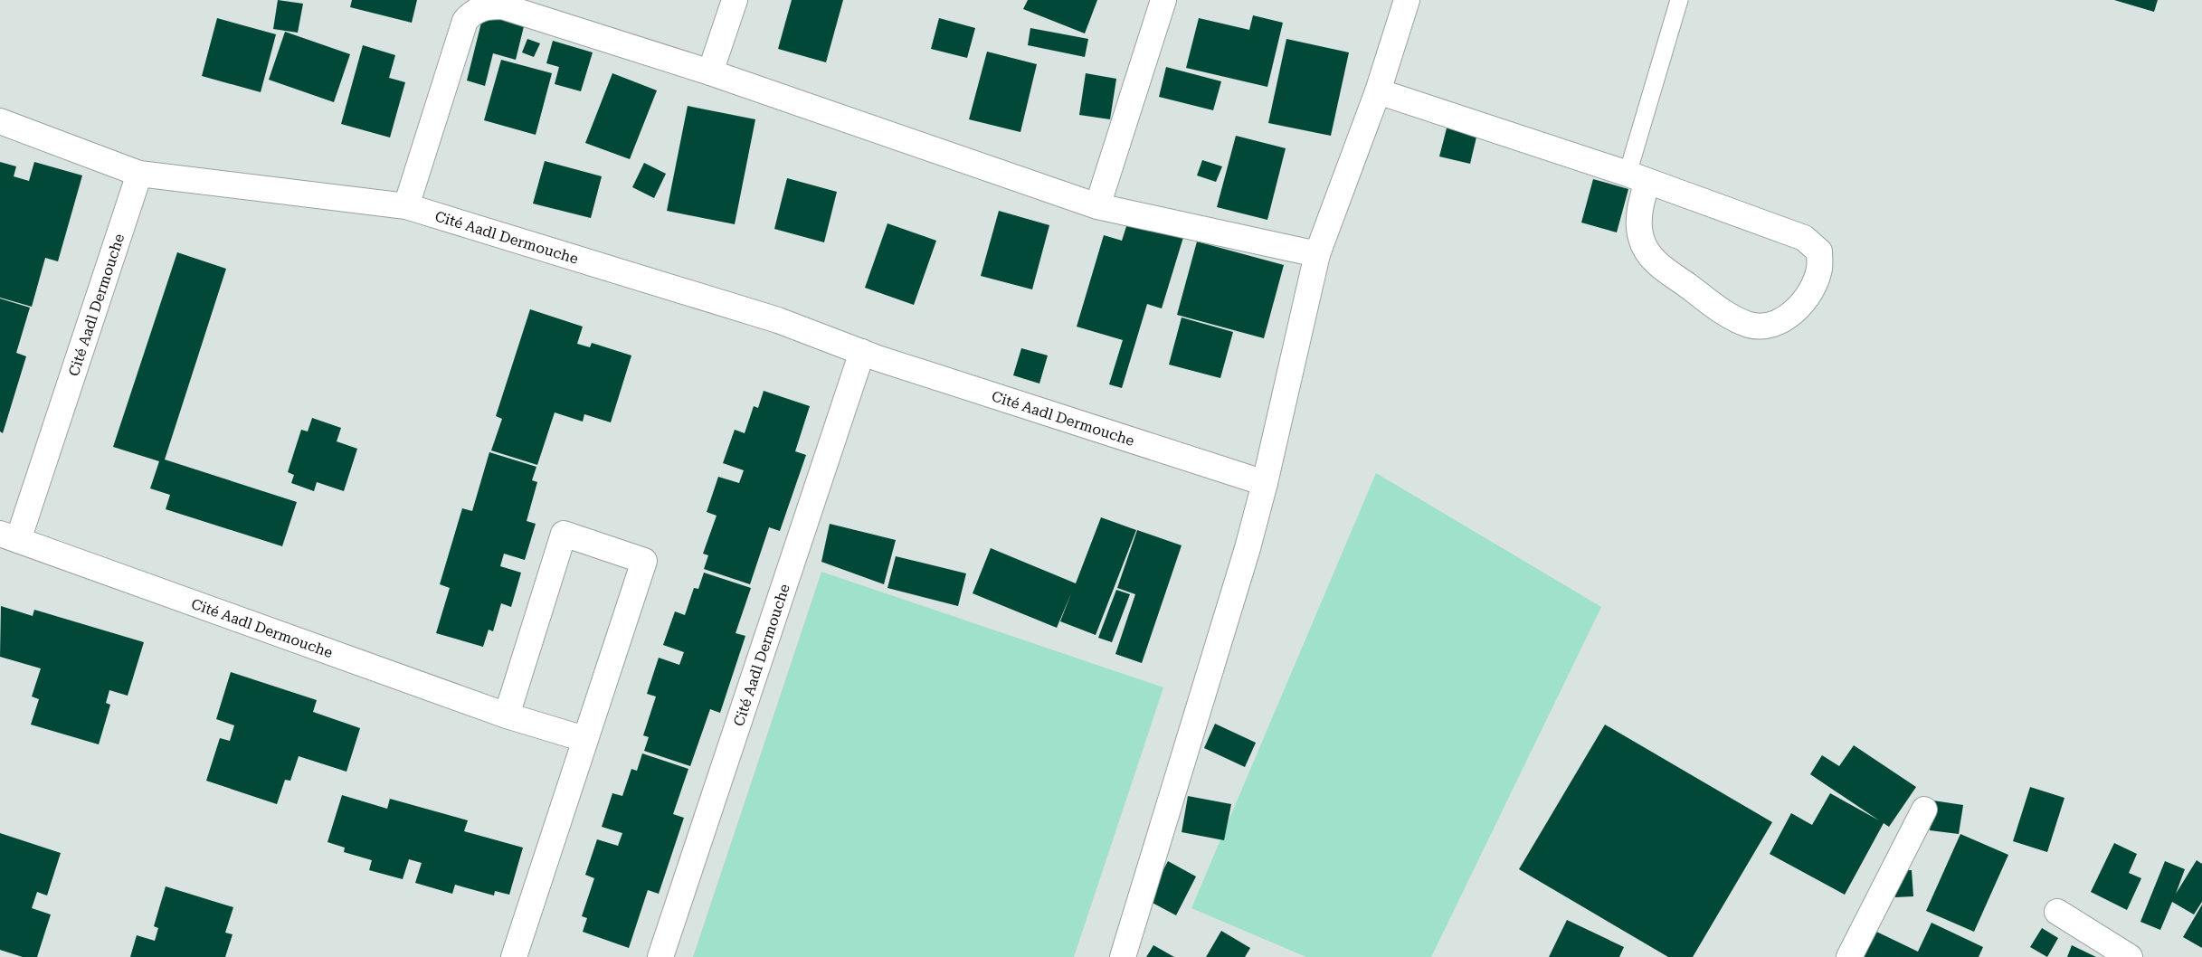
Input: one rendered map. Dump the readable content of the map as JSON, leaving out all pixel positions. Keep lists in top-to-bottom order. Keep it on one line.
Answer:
{"streets":{"street":["Cité Aadl Dermouche"]}}
